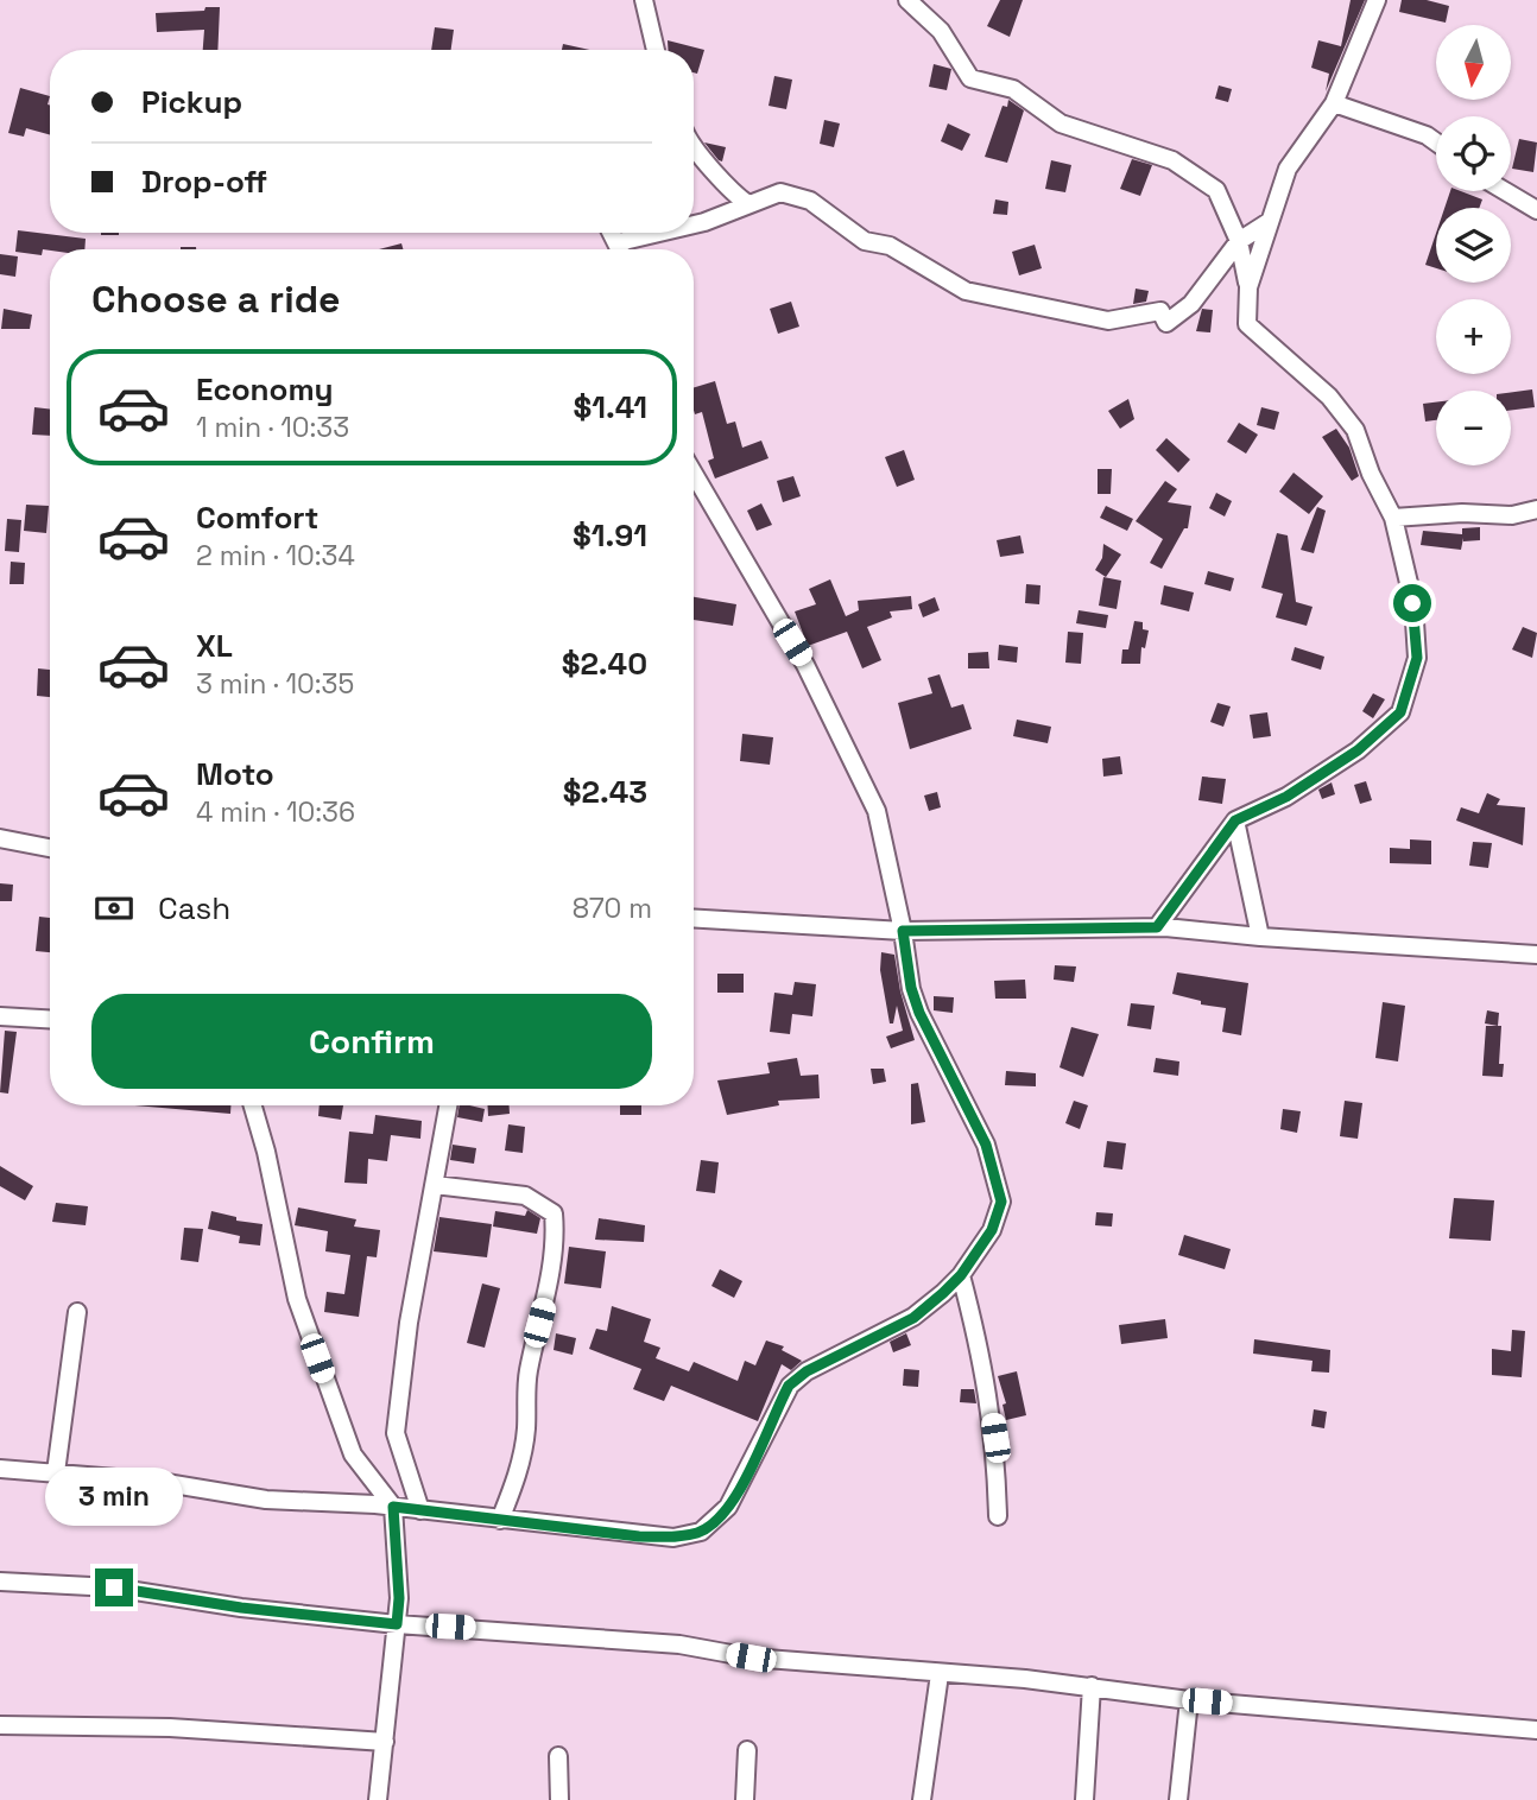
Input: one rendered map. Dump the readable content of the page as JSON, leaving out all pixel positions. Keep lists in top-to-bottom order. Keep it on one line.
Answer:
{"north":"bottom","page":{"map_buttons":["+","−"],"banner":["Pickup","Drop-off"],"heading":"Choose a ride","list":[{"name":"Economy","note":"1 min · 10:33","value":"$1.41"},{"name":"Comfort","note":"2 min · 10:34","value":"$1.91"},{"name":"XL","note":"3 min · 10:35","value":"$2.40"},{"name":"Moto","note":"4 min · 10:36","value":"$2.43"}],"pay":["Cash","870 m"],"buttons":"Confirm","bubble":"3 min"}}
